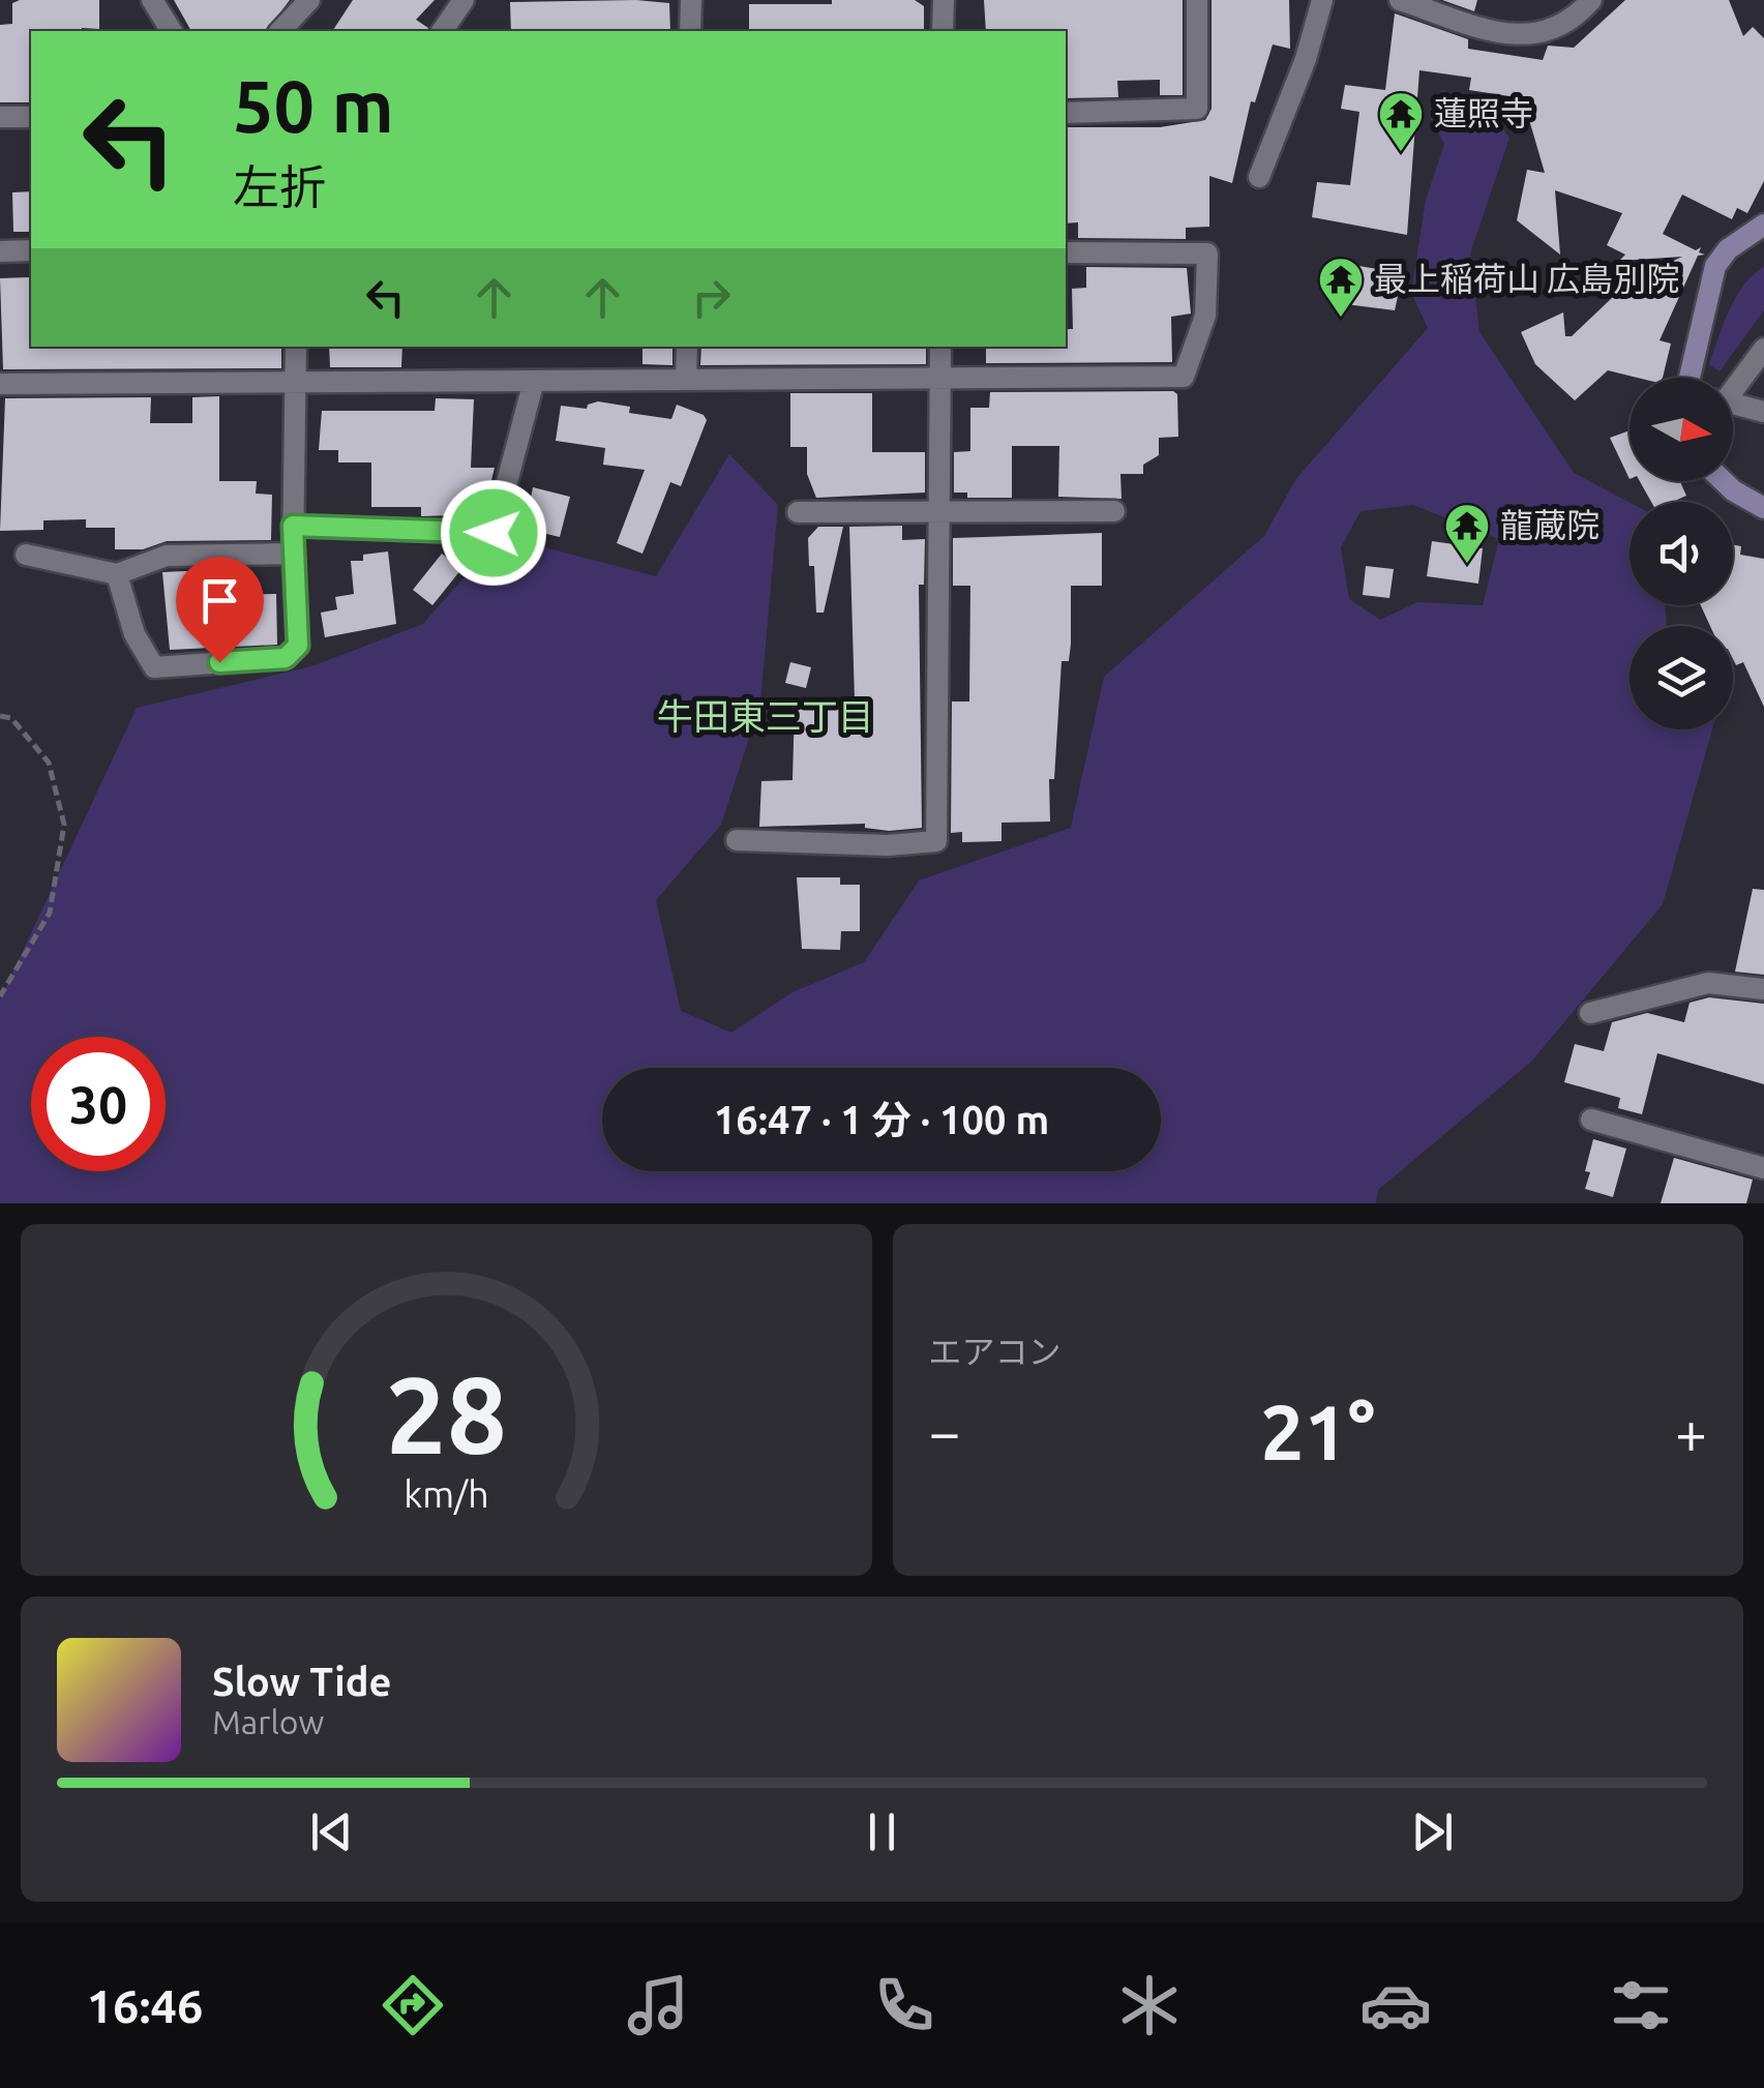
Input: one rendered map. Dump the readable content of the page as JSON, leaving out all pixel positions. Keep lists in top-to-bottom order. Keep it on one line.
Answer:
{"districts":["牛田東三丁目"],"places":{"temple":["蓮照寺","最上稲荷山 広島別院","龍蔵院"]},"north":"right","page":{"turn":["50 m","左折"],"limit":"30","trip":"16:47 · 1 分 · 100 m","tile":"エアコン","heat":["−","21°","+"],"song":["Slow Tide","Marlow"],"tabs":"16:46","gauge":["28","km/h"]}}
